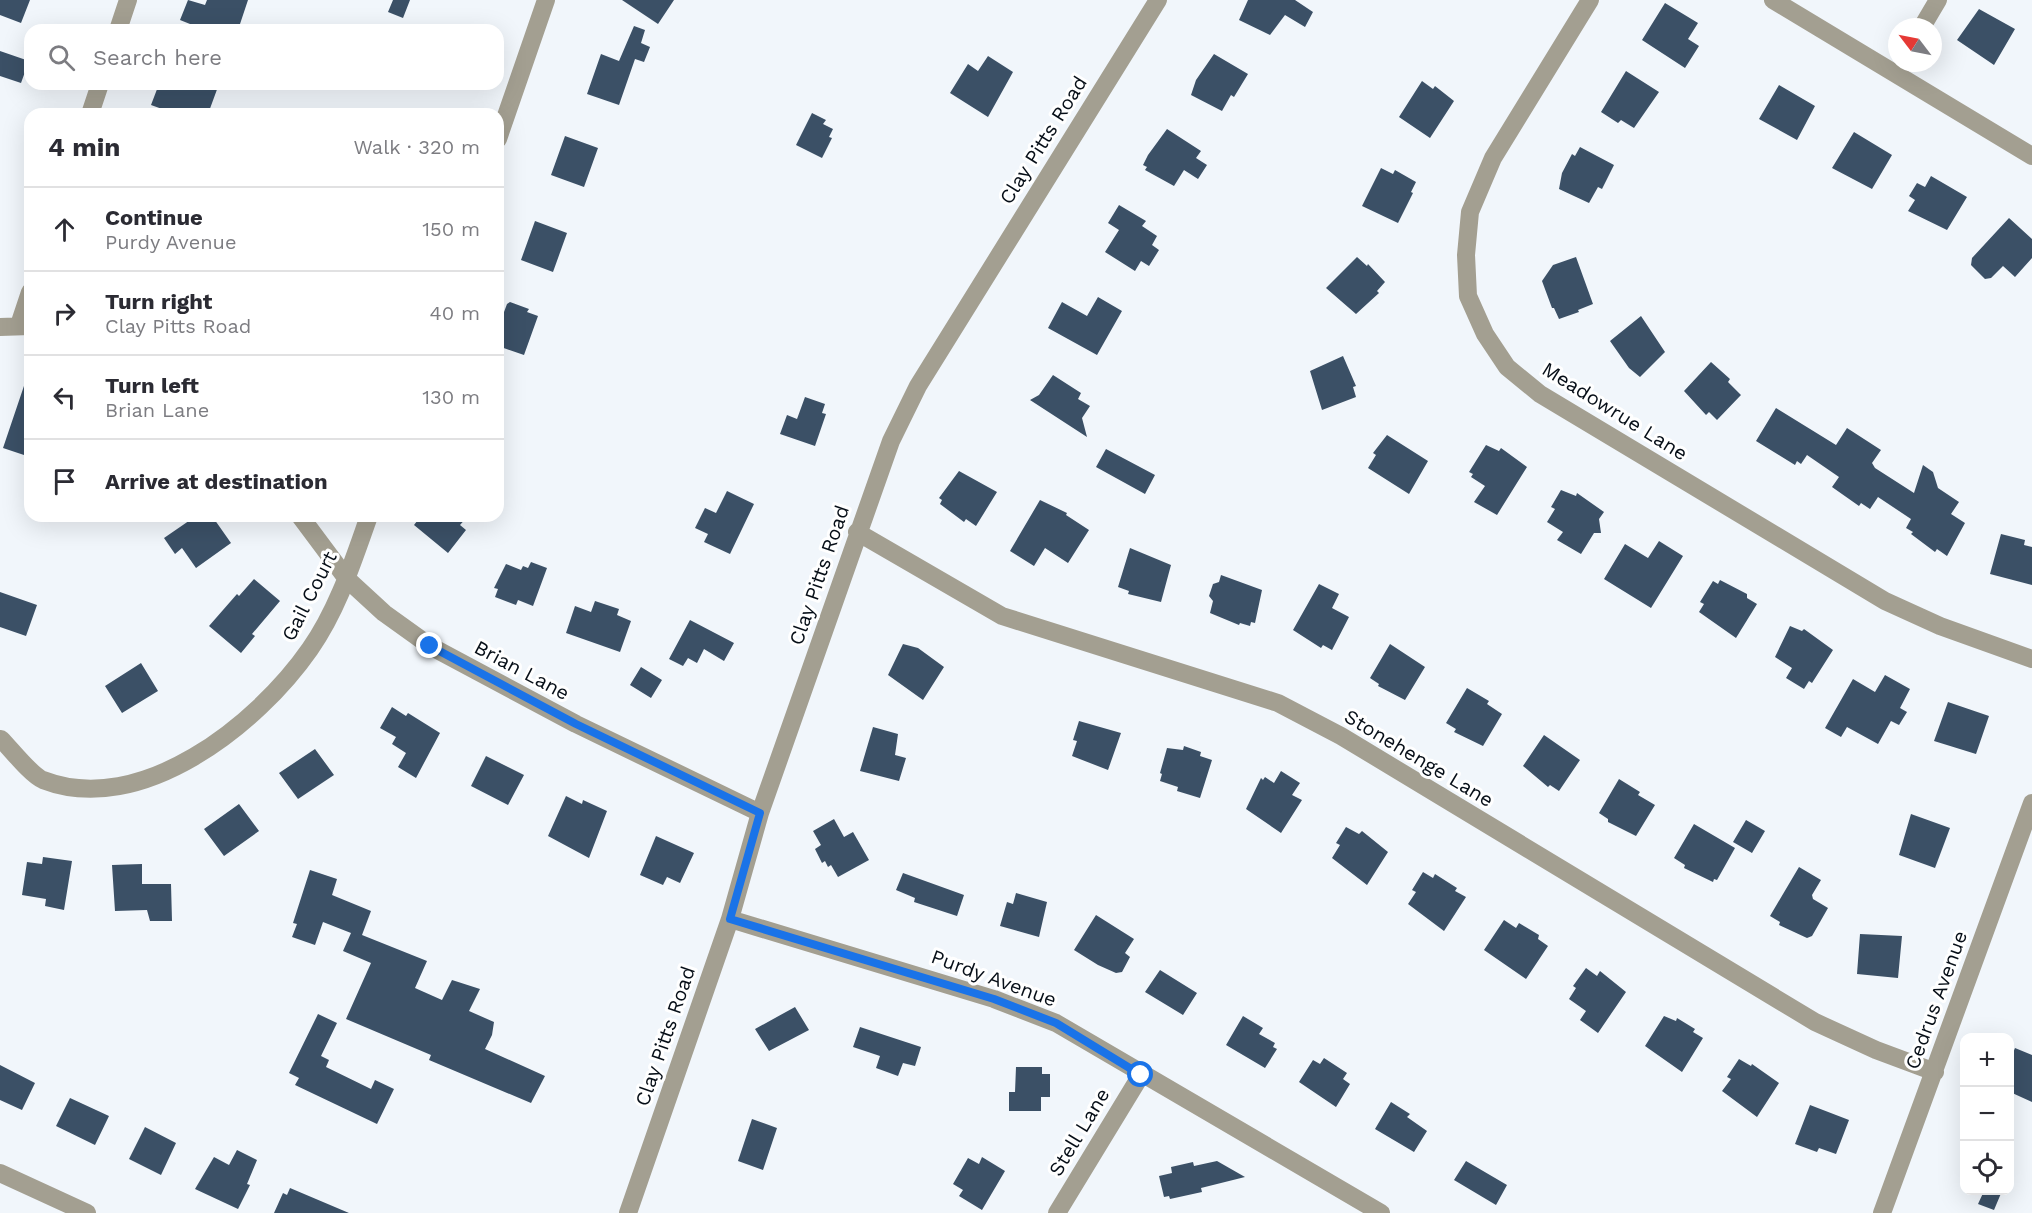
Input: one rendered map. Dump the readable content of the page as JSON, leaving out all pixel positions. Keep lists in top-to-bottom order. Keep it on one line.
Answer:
{"streets":{"street":["Clay Pitts Road","Meadowrue Lane","Gail Court","Brian Lane","Stonehenge Lane","Purdy Avenue","Cedrus Avenue","Stell Lane"]},"crossings":[["Clay Pitts Road","Brian Lane"],["Clay Pitts Road","Stonehenge Lane"],["Clay Pitts Road","Purdy Avenue"],["Gail Court","Brian Lane"],["Stonehenge Lane","Cedrus Avenue"],["Purdy Avenue","Stell Lane"]],"north":"top left","page":{"search":"Search here","heading":["4 min","Walk · 320 m"],"list":[["Continue","Purdy Avenue","150 m"],["Turn right","Clay Pitts Road","40 m"],["Turn left","Brian Lane","130 m"],"Arrive at destination"],"map_buttons":["+","−"]}}
